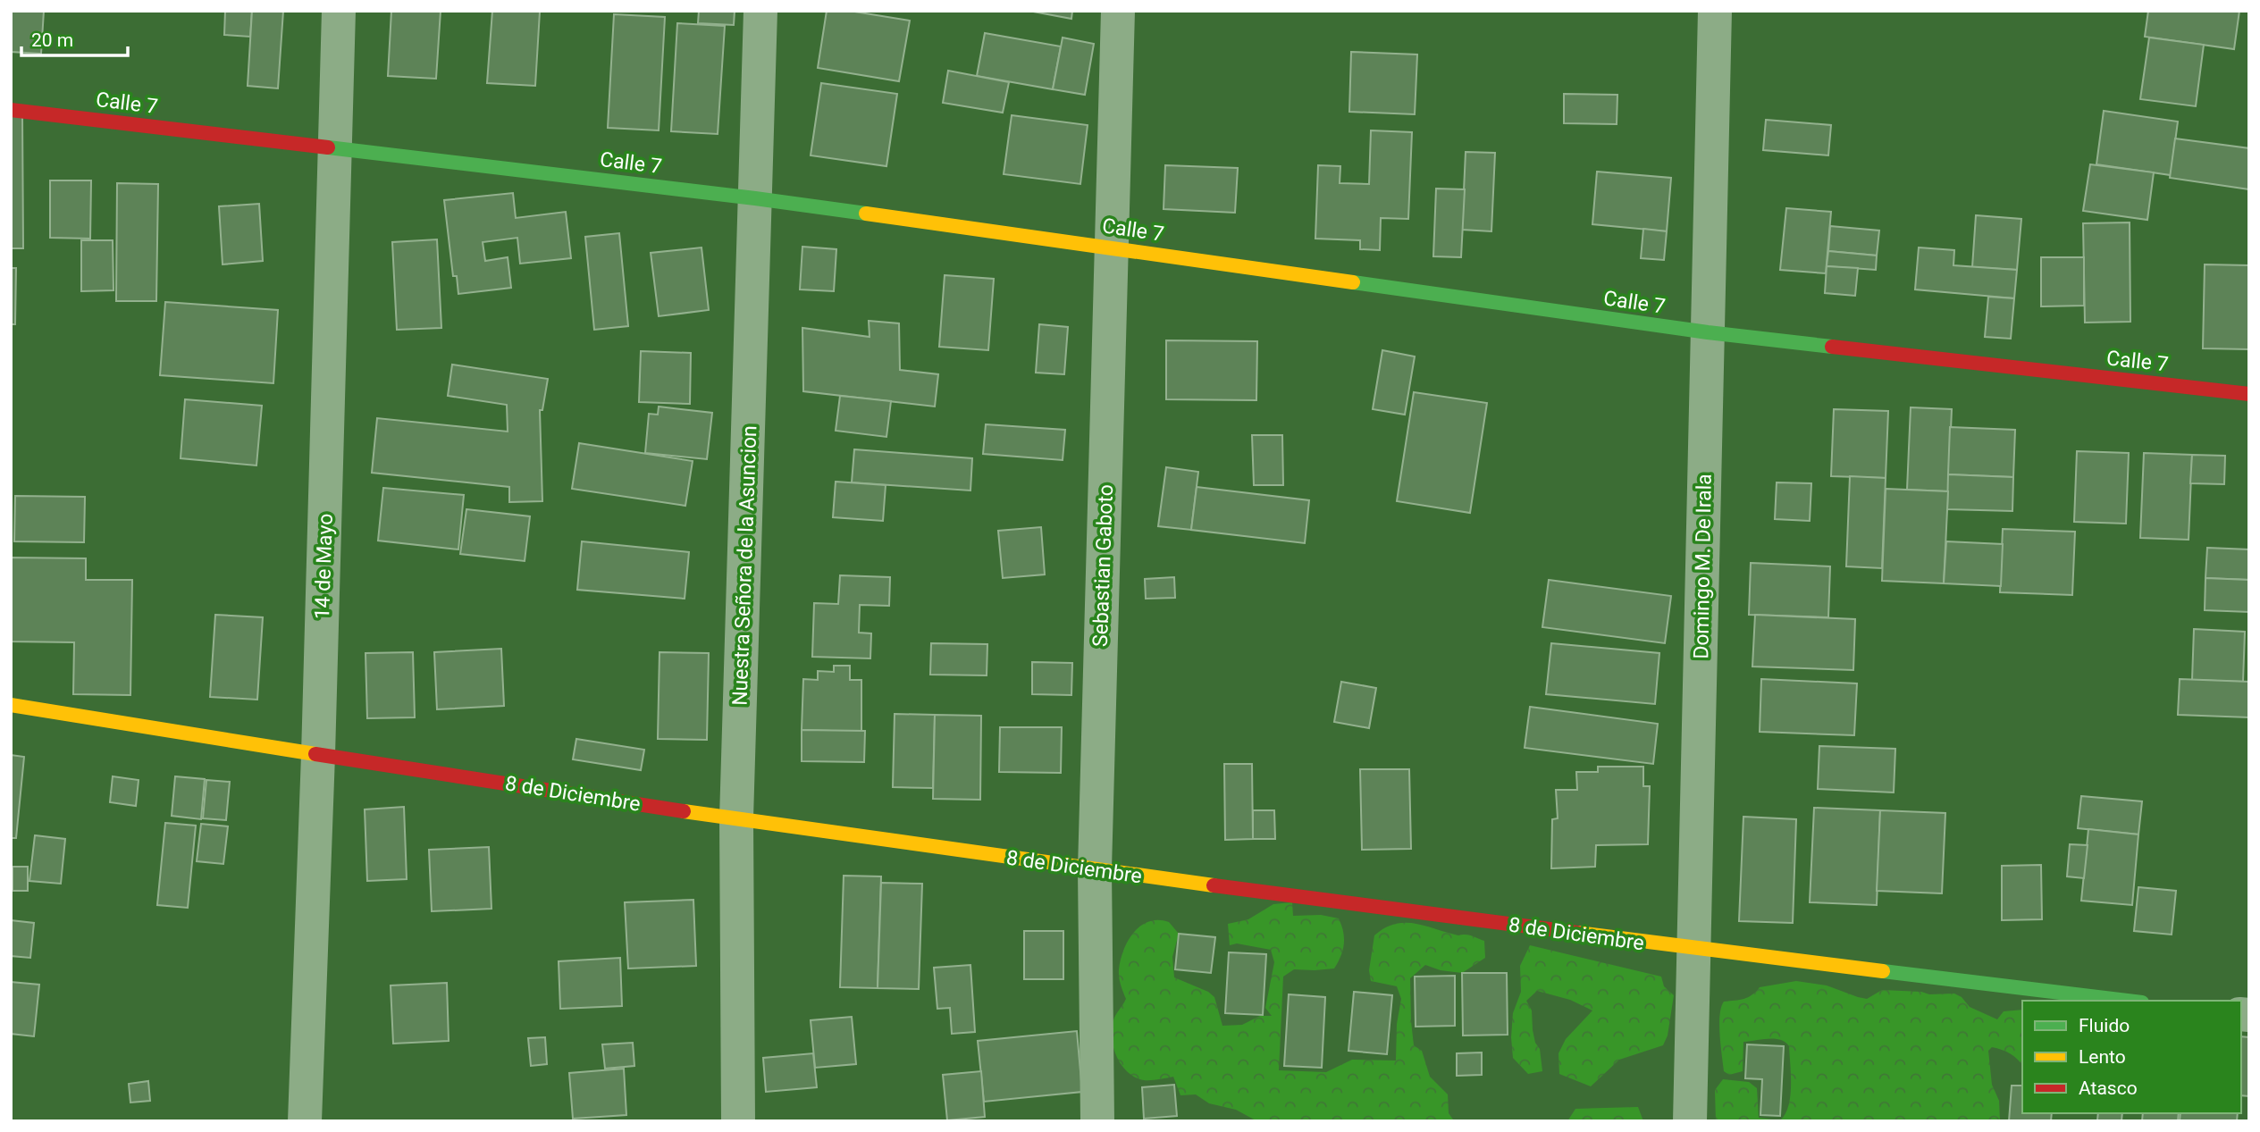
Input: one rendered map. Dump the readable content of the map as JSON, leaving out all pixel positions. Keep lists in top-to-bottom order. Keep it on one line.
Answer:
{"streets":{"street":["Calle 7","Nuestra Señora de la Asuncion","Sebastian Gaboto","14 de Mayo","Domingo M. De Irala","8 de Diciembre"]},"crossings":[["Calle 7","Nuestra Señora de la Asuncion"],["Calle 7","Sebastian Gaboto"],["Calle 7","14 de Mayo"],["Calle 7","Domingo M. De Irala"],["Nuestra Señora de la Asuncion","8 de Diciembre"],["Sebastian Gaboto","8 de Diciembre"],["14 de Mayo","8 de Diciembre"],["Domingo M. De Irala","8 de Diciembre"]],"legend":["Fluido","Lento","Atasco"],"scale_bar":"20 m"}
